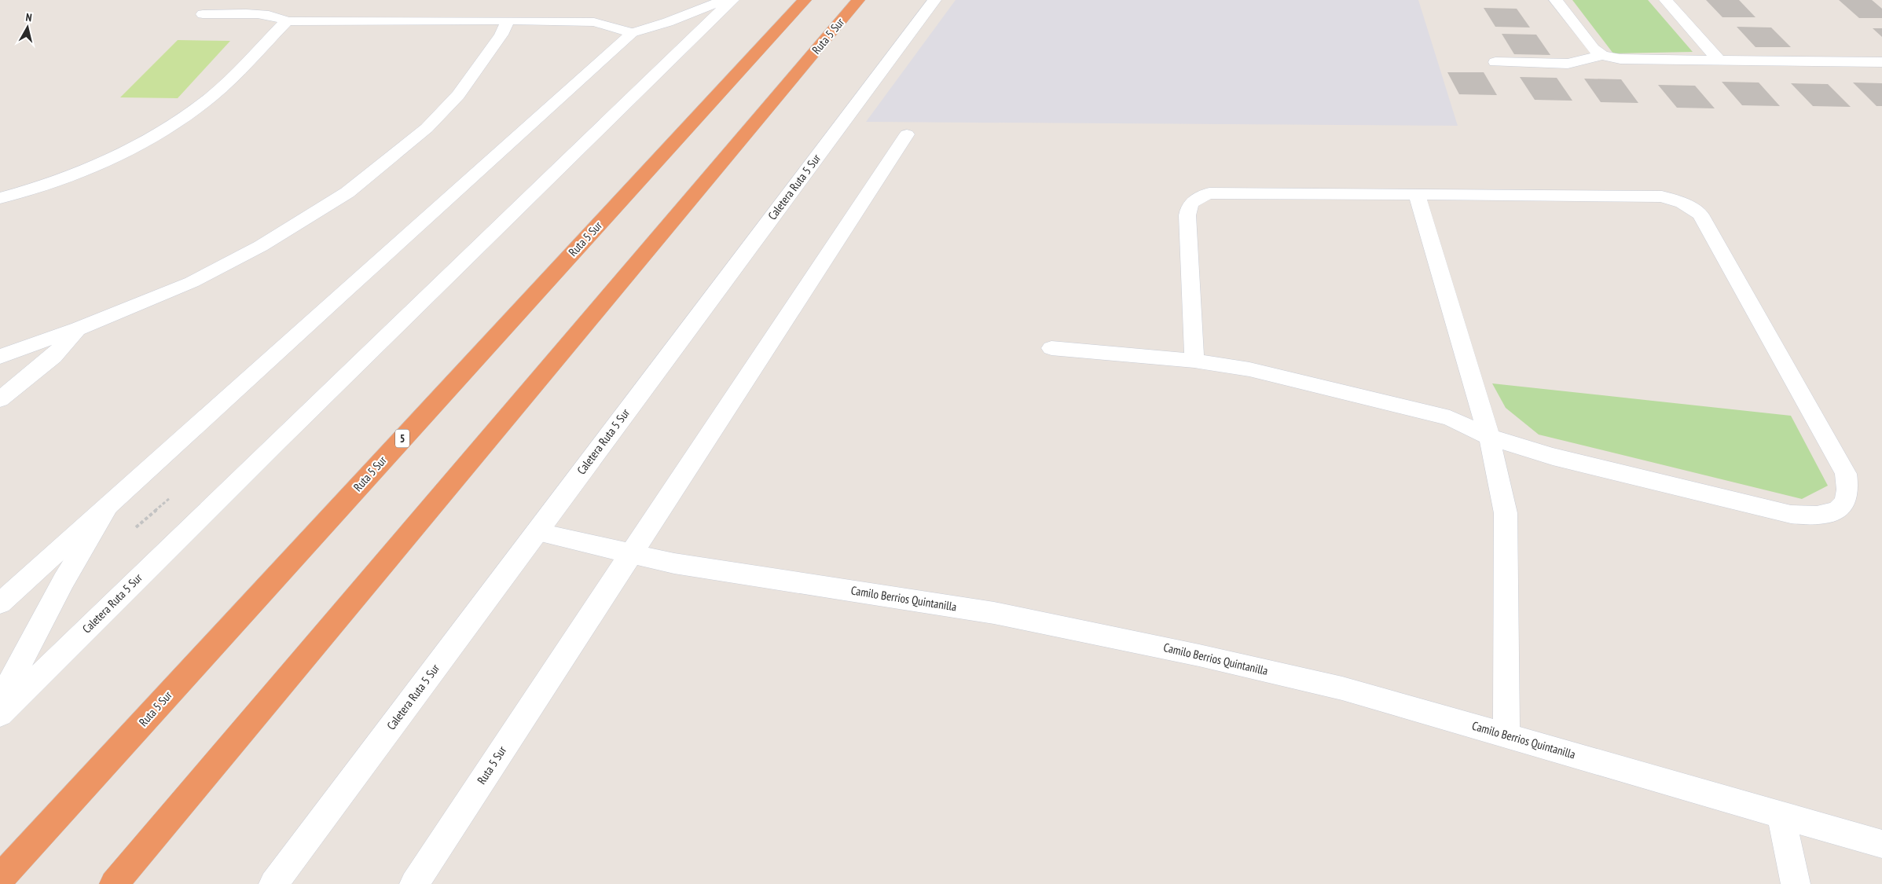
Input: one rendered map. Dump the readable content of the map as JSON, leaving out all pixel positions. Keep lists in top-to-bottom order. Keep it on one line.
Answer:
{"streets":{"highway":["Ruta 5 Sur","5"],"street":["Caletera Ruta 5 Sur","Camilo Berrios Quintanilla"]},"crossings":[["Ruta 5 Sur","Camilo Berrios Quintanilla"],["Caletera Ruta 5 Sur","Camilo Berrios Quintanilla"]],"north":"top"}
